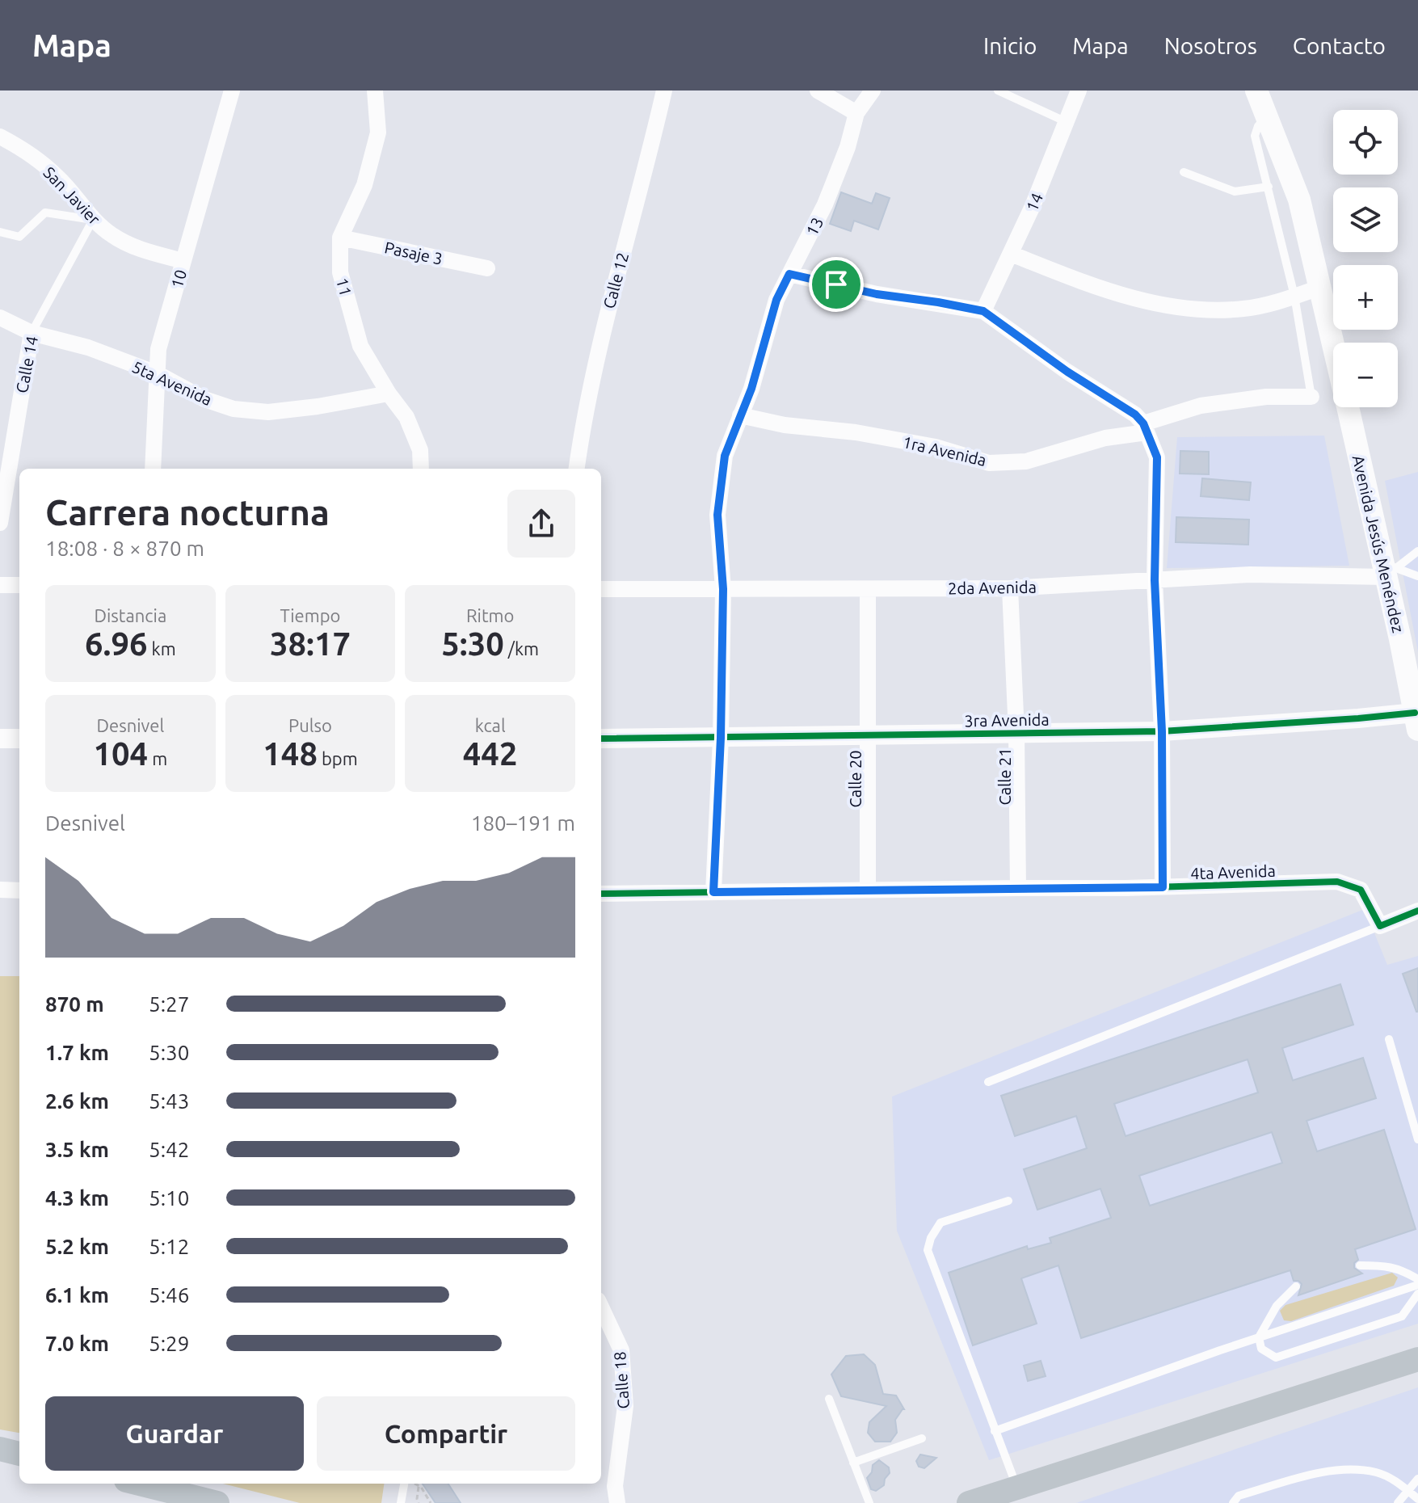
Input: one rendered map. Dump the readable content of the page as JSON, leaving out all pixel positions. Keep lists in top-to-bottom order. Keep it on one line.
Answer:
{"streets":{"main road":["Avenida Jesús Menéndez"],"street":["San Javier","14","13","Pasaje 3","10","Calle 12","11","Calle 14","5ta Avenida","1ra Avenida","2da Avenida","3ra Avenida","Calle 21","Calle 20","4ta Avenida","Calle 18"]},"crossings":[["San Javier","10"],["San Javier","Calle 14"],["13","1ra Avenida"],["13","2da Avenida"],["13","3ra Avenida"],["13","4ta Avenida"],["Pasaje 3","11"],["10","5ta Avenida"],["11","5ta Avenida"],["Calle 14","5ta Avenida"],["Avenida Jesús Menéndez","2da Avenida"],["Avenida Jesús Menéndez","3ra Avenida"],["2da Avenida","Calle 21"],["2da Avenida","Calle 20"],["3ra Avenida","Calle 21"],["3ra Avenida","Calle 20"],["Calle 21","4ta Avenida"],["Calle 20","4ta Avenida"]],"page":{"header":"Mapa","nav":["Inicio","Mapa","Nosotros","Contacto"],"map_buttons":["+","−"],"heading":["Carrera nocturna","18:08 · 8 × 870 m"],"stats":[["Distancia","6.96 km"],["Tiempo","38:17"],["Ritmo","5:30 /km"],["Desnivel","104 m"],["Pulso","148 bpm"],["kcal","442"]],"chart":["Desnivel","180–191 m"],"list":[{"name":"870 m","note":"5:27"},{"name":"1.7 km","note":"5:30"},{"name":"2.6 km","note":"5:43"},{"name":"3.5 km","note":"5:42"},{"name":"4.3 km","note":"5:10"},{"name":"5.2 km","note":"5:12"},{"name":"6.1 km","note":"5:46"},{"name":"7.0 km","note":"5:29"}],"buttons":["Guardar","Compartir"]}}
